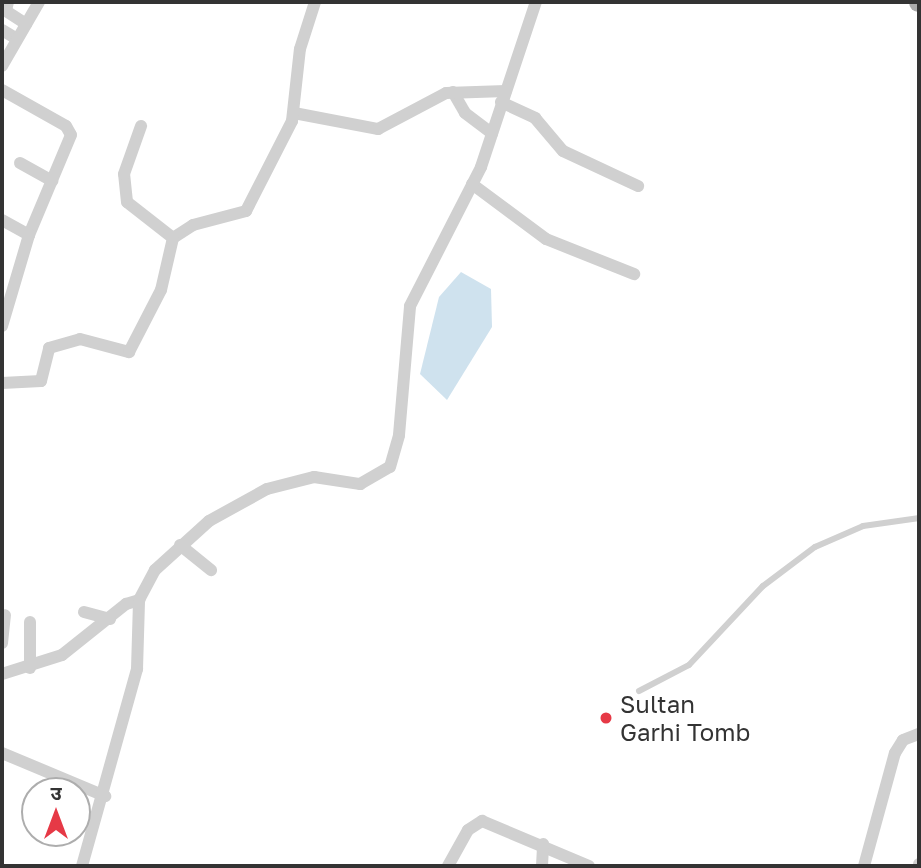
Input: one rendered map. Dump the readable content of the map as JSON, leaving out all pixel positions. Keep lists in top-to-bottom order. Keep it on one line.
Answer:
{"places":["Sultan Garhi Tomb"],"north":"top"}
